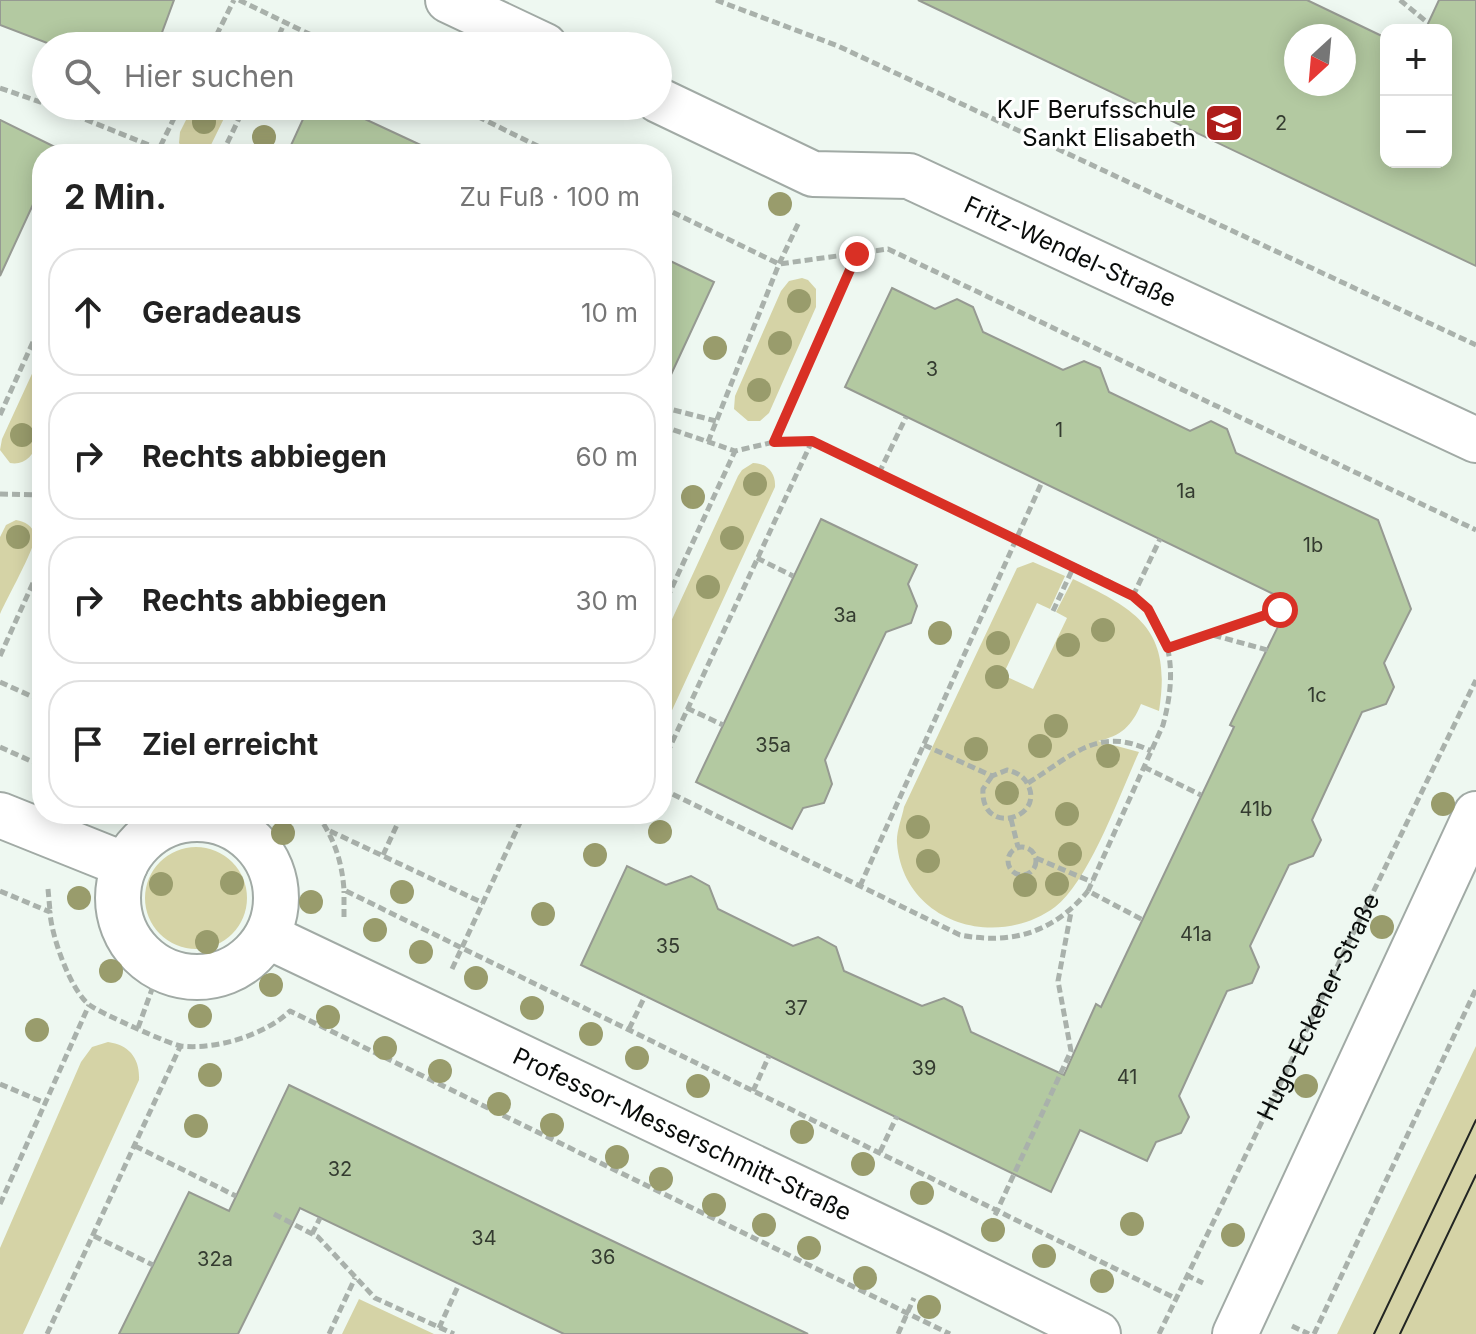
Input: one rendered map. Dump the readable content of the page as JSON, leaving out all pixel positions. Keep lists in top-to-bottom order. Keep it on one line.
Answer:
{"streets":{"street":["Fritz-Wendel-Straße","Professor-Messerschmitt-Straße"],"path":["Hugo-Eckener-Straße"]},"places":{"school or university":["KJF Berufsschule Sankt Elisabeth"]},"house_numbers":["2","3","1","1a","1b","3a","1c","35a","41b","41a","35","37","39","41","32","34","36","32a"],"north":"bottom left","page":{"map_buttons":["+","−"],"search":"Hier suchen","heading":["2 Min.","Zu Fuß · 100 m"],"list":[["Geradeaus","10 m"],["Rechts abbiegen","60 m"],["Rechts abbiegen","30 m"],"Ziel erreicht"]}}
